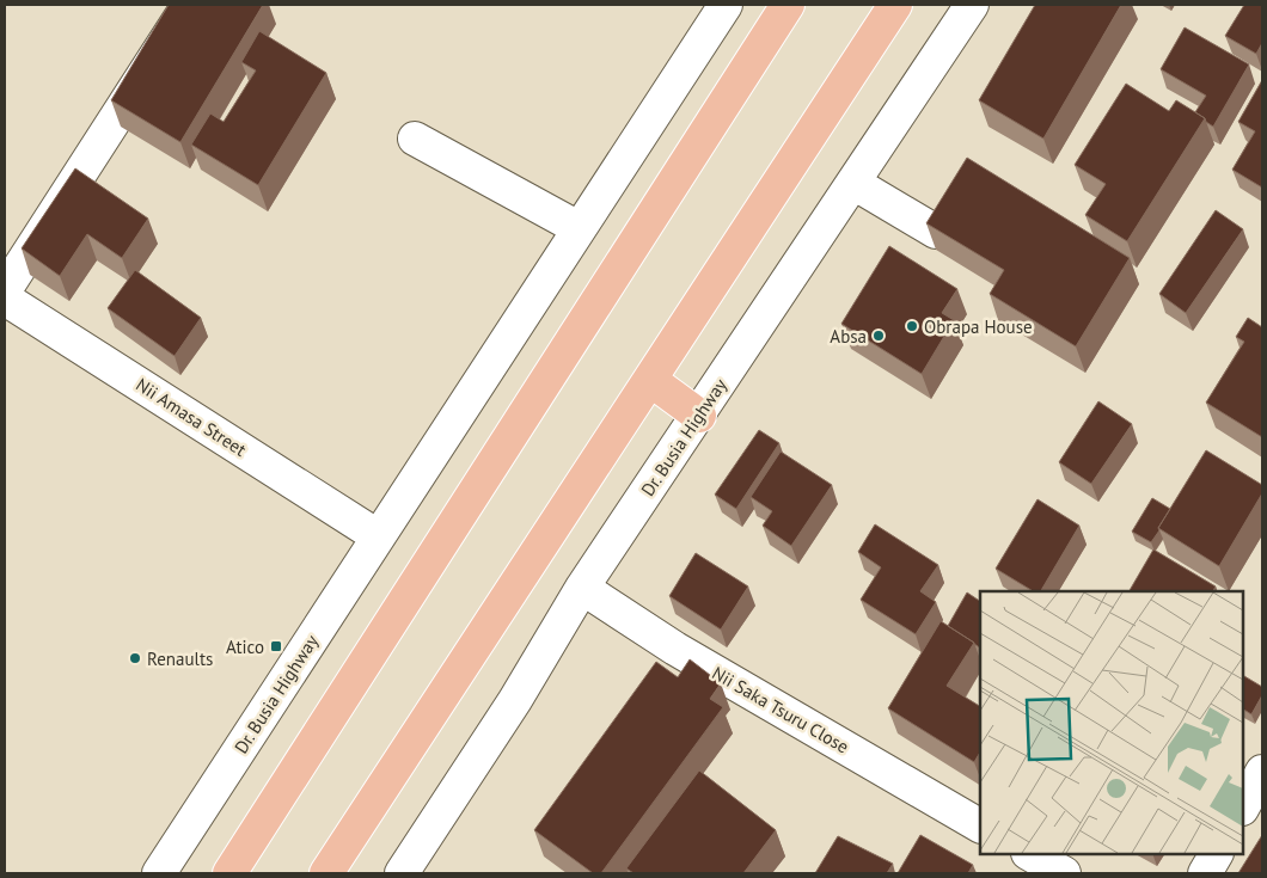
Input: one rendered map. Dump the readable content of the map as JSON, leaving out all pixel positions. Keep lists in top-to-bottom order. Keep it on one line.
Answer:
{"streets":{"street":["Nii Amasa Street","Dr. Busia Highway","Nii Saka Tsuru Close"]},"crossings":[["Nii Amasa Street","Dr. Busia Highway"],["Dr. Busia Highway","Nii Saka Tsuru Close"]],"places":{"other":["Obrapa House","Absa","Renaults"],"transit":["Atico"]}}
